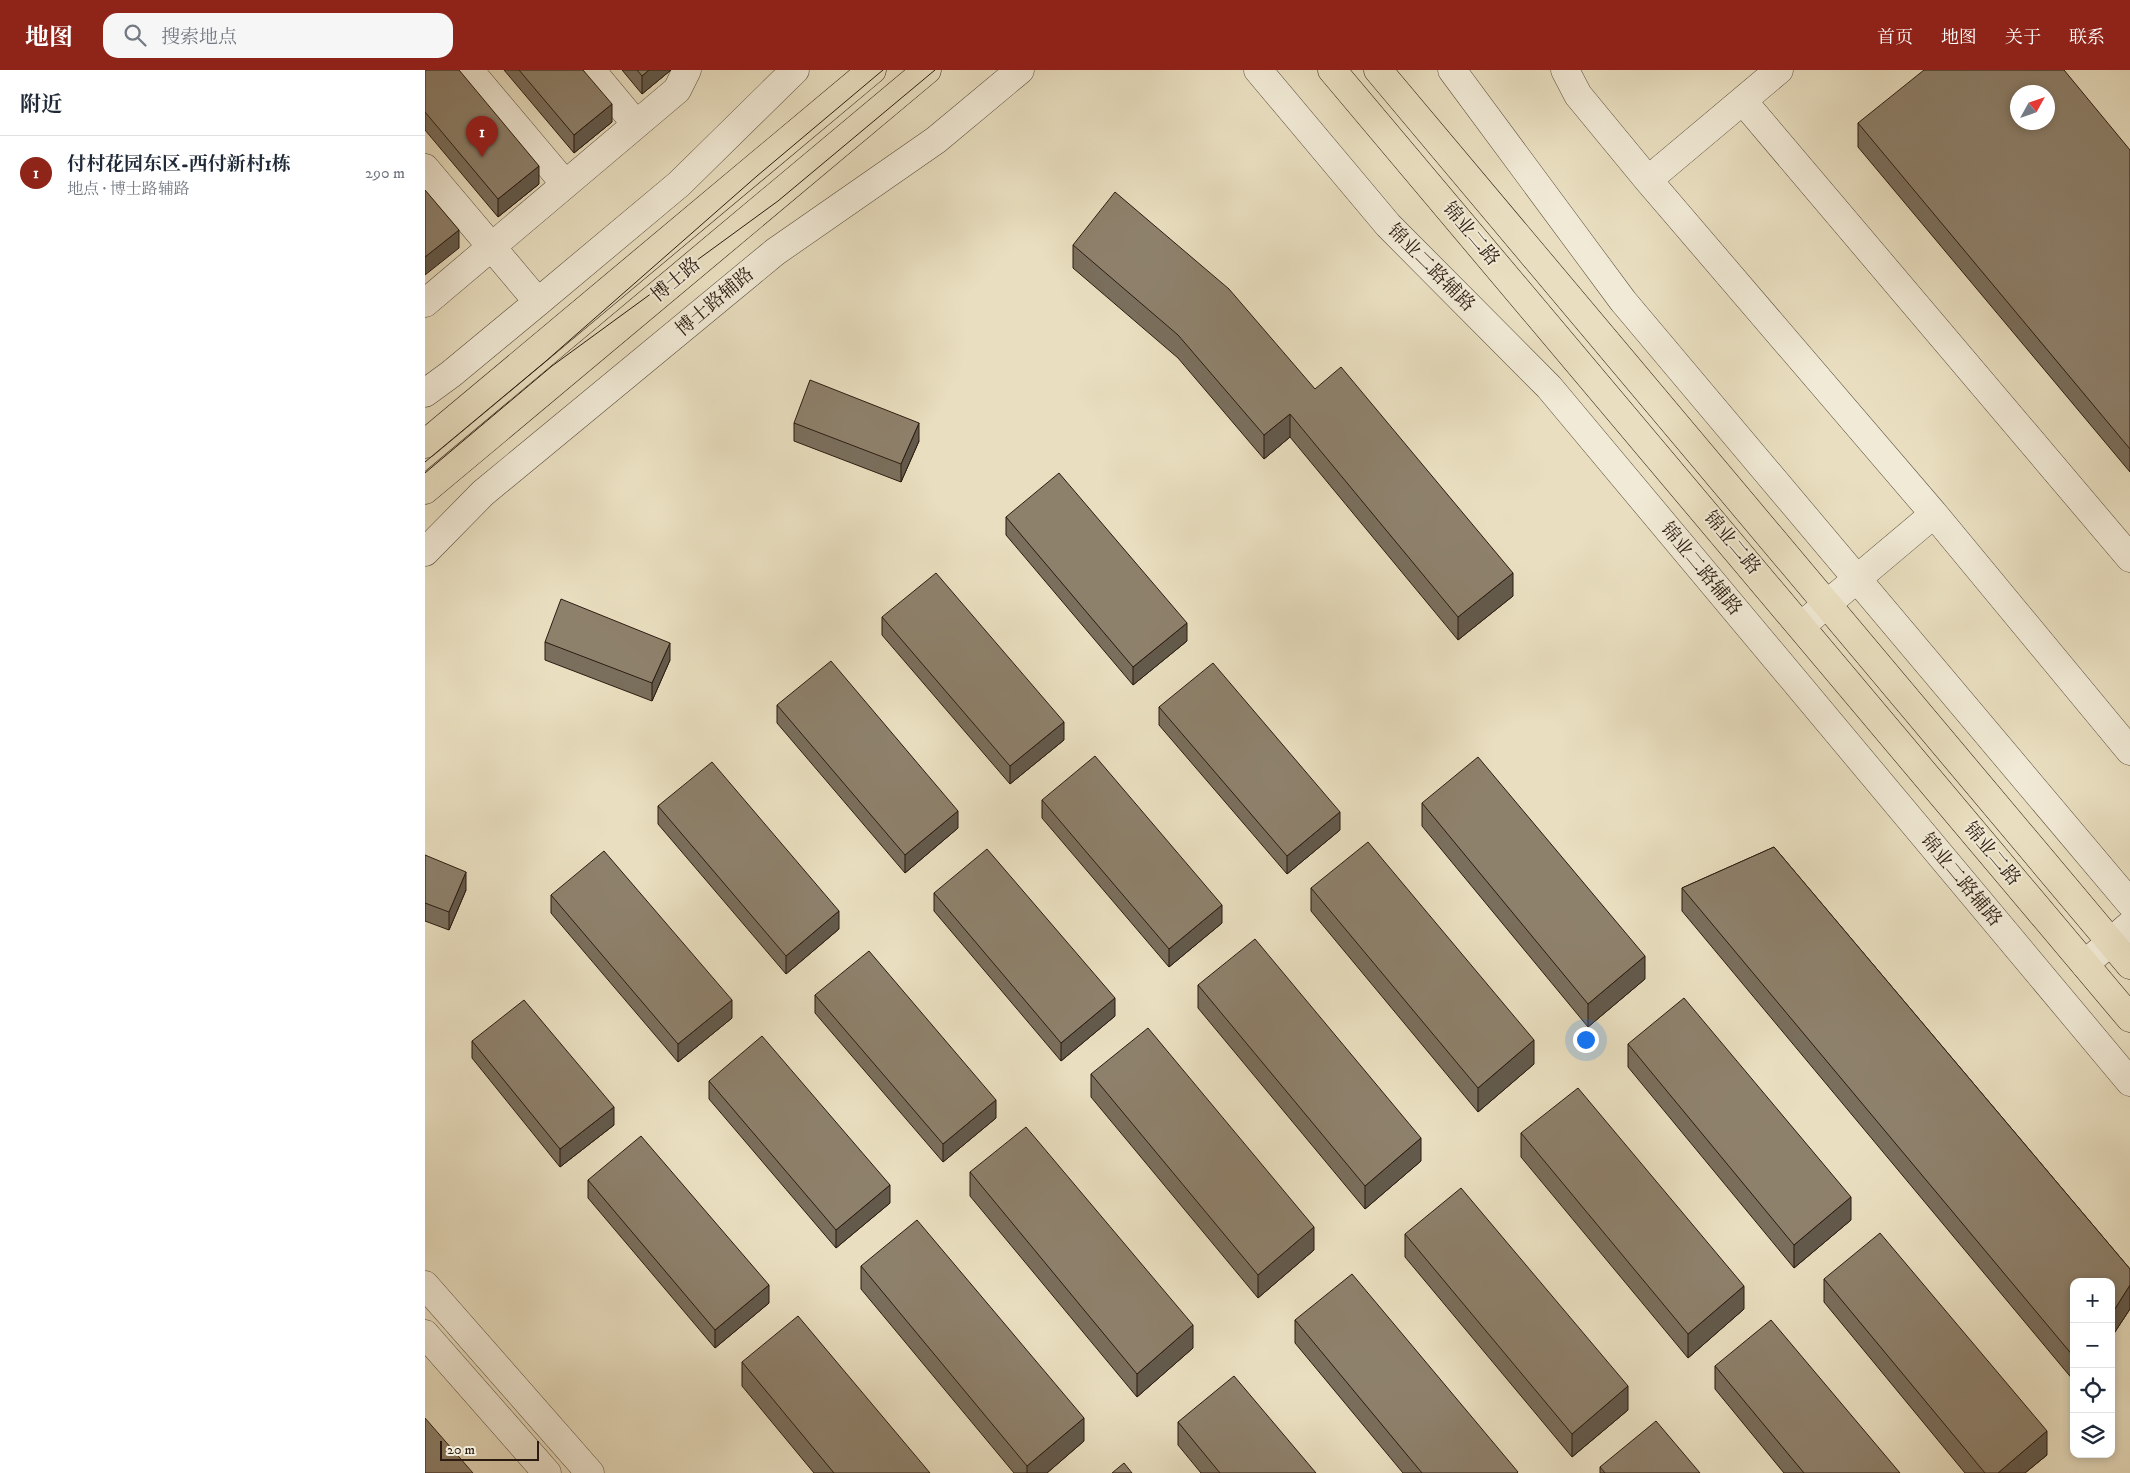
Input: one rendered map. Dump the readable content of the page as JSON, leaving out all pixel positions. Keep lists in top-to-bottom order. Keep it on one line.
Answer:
{"streets":{"main road":["锦业二路","博士路"],"street":["锦业二路辅路","博士路辅路"]},"scale_bar":"20 m","north":"top right","page":{"header":"地图","search":"搜索地点","nav":["首页","地图","关于","联系"],"heading":"附近","pins":"1","list":[{"mark":"1","name":"付村花园东区-西付新村1栋","note":"地点 · 博士路辅路","value":"290 m"}],"map_buttons":["+","−"],"scale":"20 m"}}
